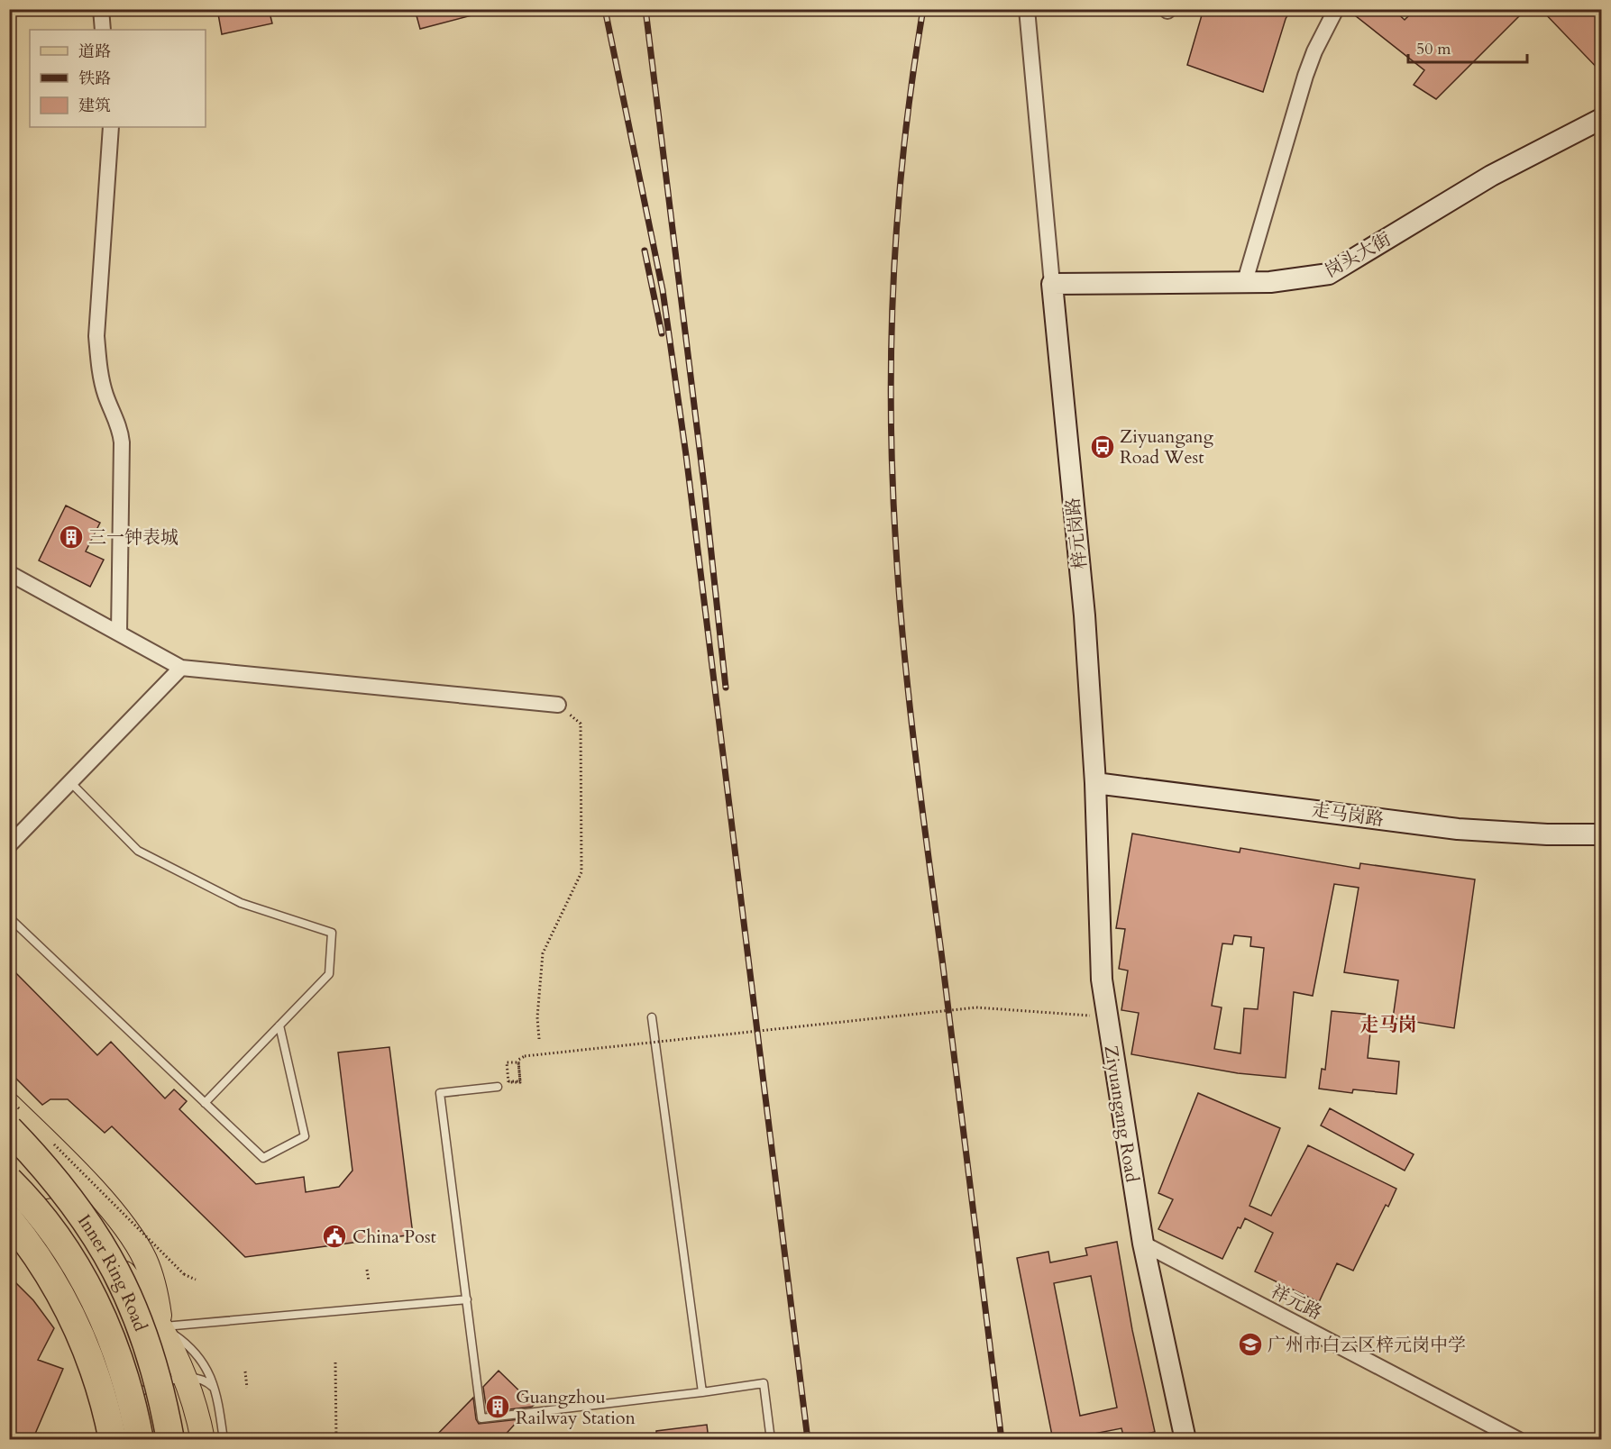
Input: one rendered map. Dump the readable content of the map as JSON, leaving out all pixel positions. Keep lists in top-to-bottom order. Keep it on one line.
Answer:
{"streets":{"highway":["Inner Ring Road"],"street":["岗头大街","梓元岗路","走马岗路","Ziyuangang Road","祥元路"]},"crossings":[["岗头大街","梓元岗路"],["梓元岗路","走马岗路"],["梓元岗路","Ziyuangang Road"],["走马岗路","Ziyuangang Road"],["Ziyuangang Road","祥元路"]],"districts":["走马岗"],"places":{"bus stop":["Ziyuangang Road West"],"building":["三一钟表城","Guangzhou Railway Station"],"public building":["China Post"],"school or university":["广州市白云区梓元岗中学"]},"legend":["道路","铁路","建筑"],"scale_bar":"50 m"}
